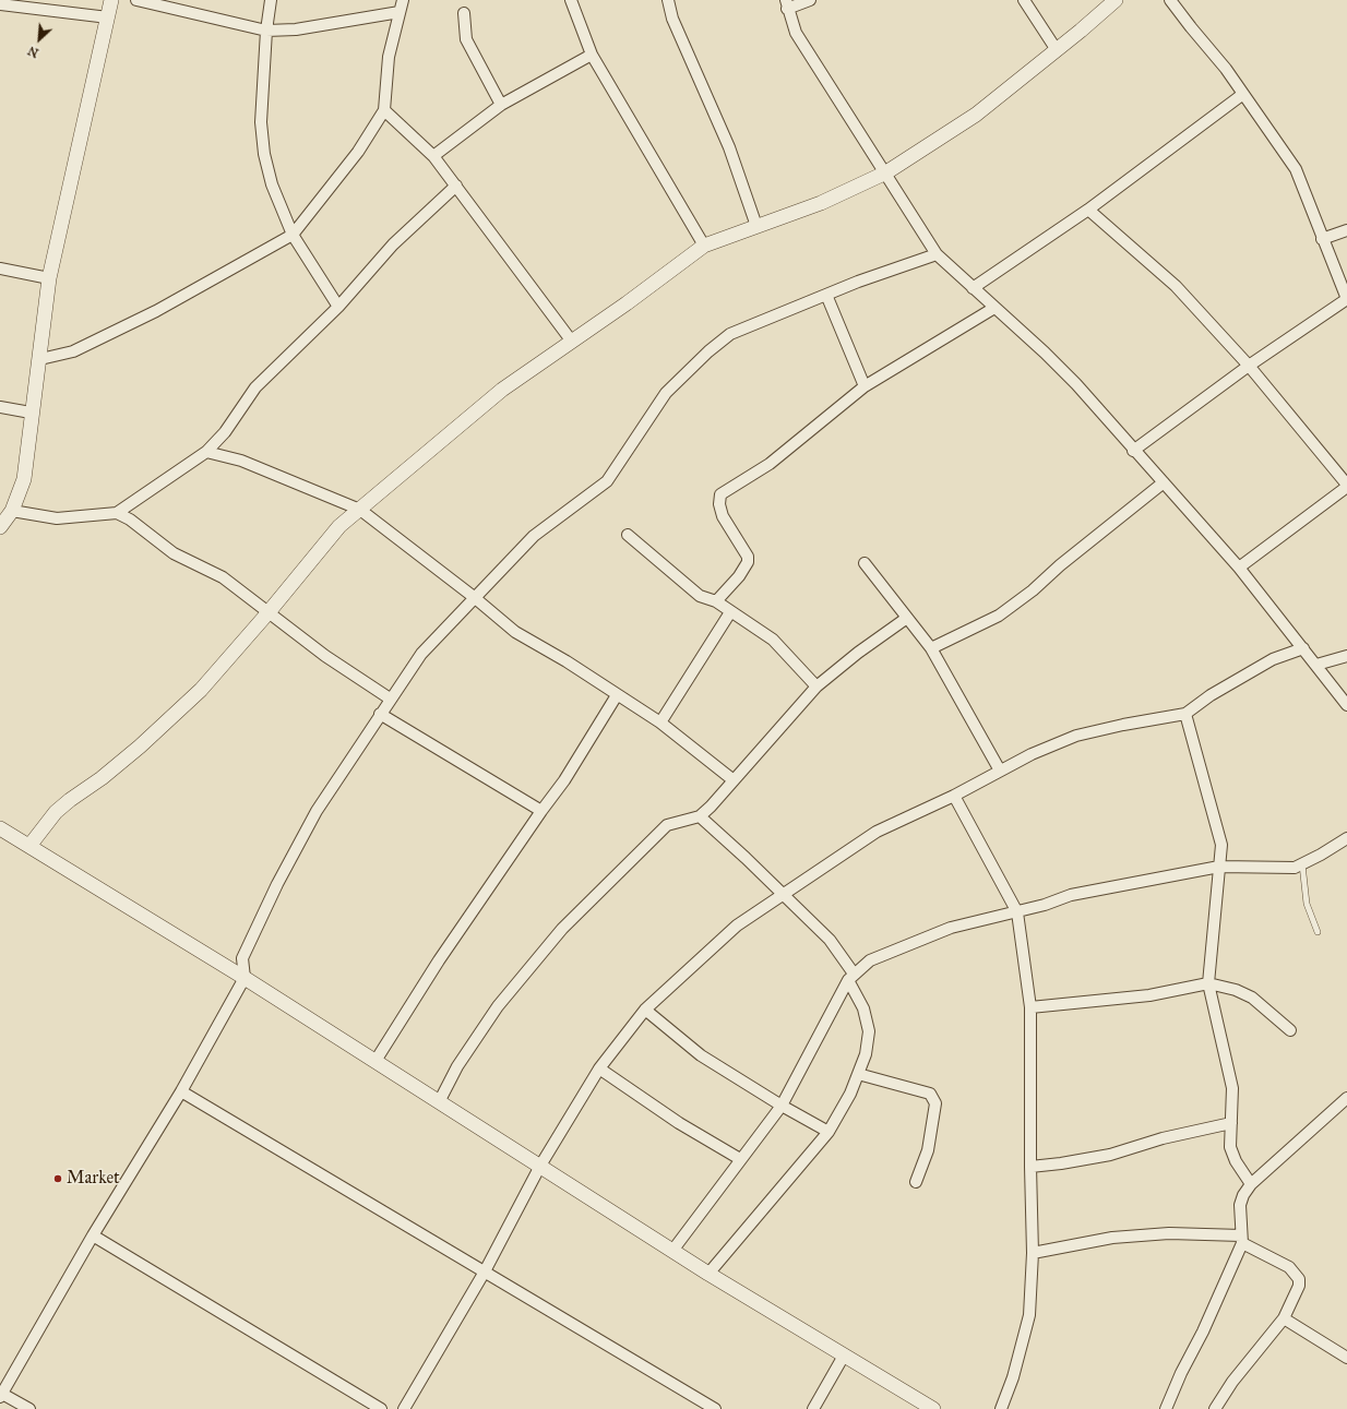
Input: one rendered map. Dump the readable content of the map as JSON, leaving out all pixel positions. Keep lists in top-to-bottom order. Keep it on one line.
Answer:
{"places":["Market"],"north":"bottom left"}
